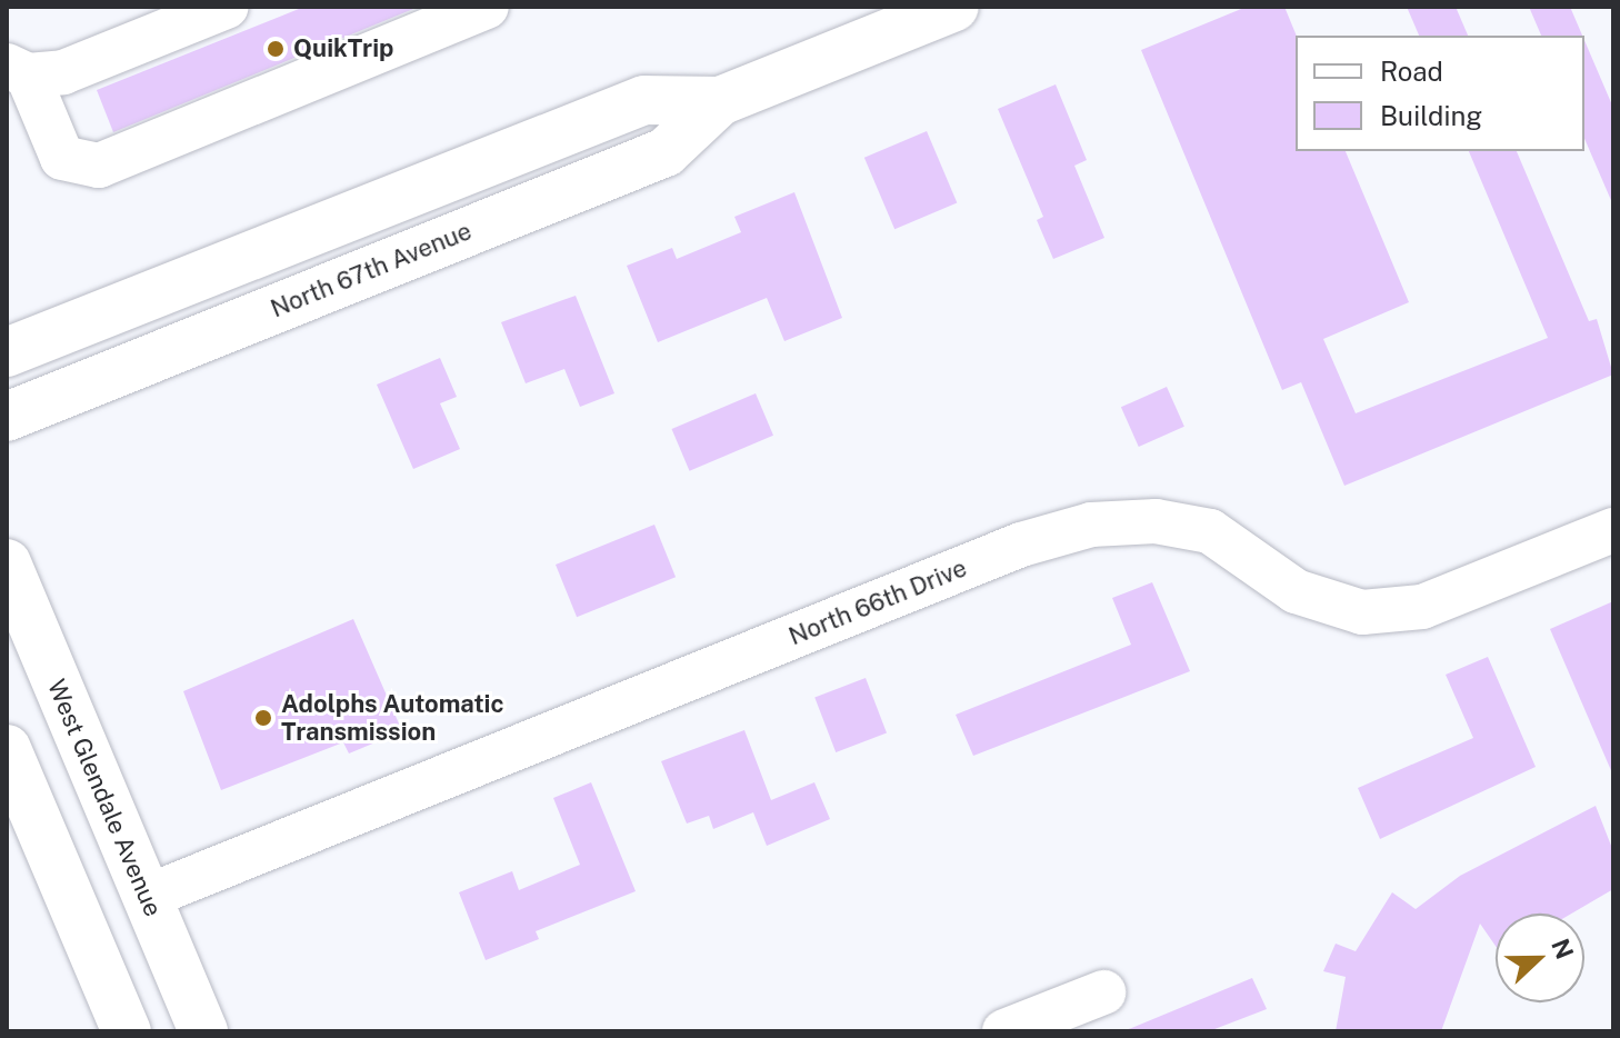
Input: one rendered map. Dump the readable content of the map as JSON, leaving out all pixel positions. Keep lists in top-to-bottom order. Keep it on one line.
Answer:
{"streets":{"main road":["North 67th Avenue","West Glendale Avenue"],"street":["North 66th Drive"]},"crossings":[["North 66th Drive","West Glendale Avenue"]],"places":["QuikTrip","Adolphs Automatic Transmission"],"legend":["Road","Building"],"north":"right"}
